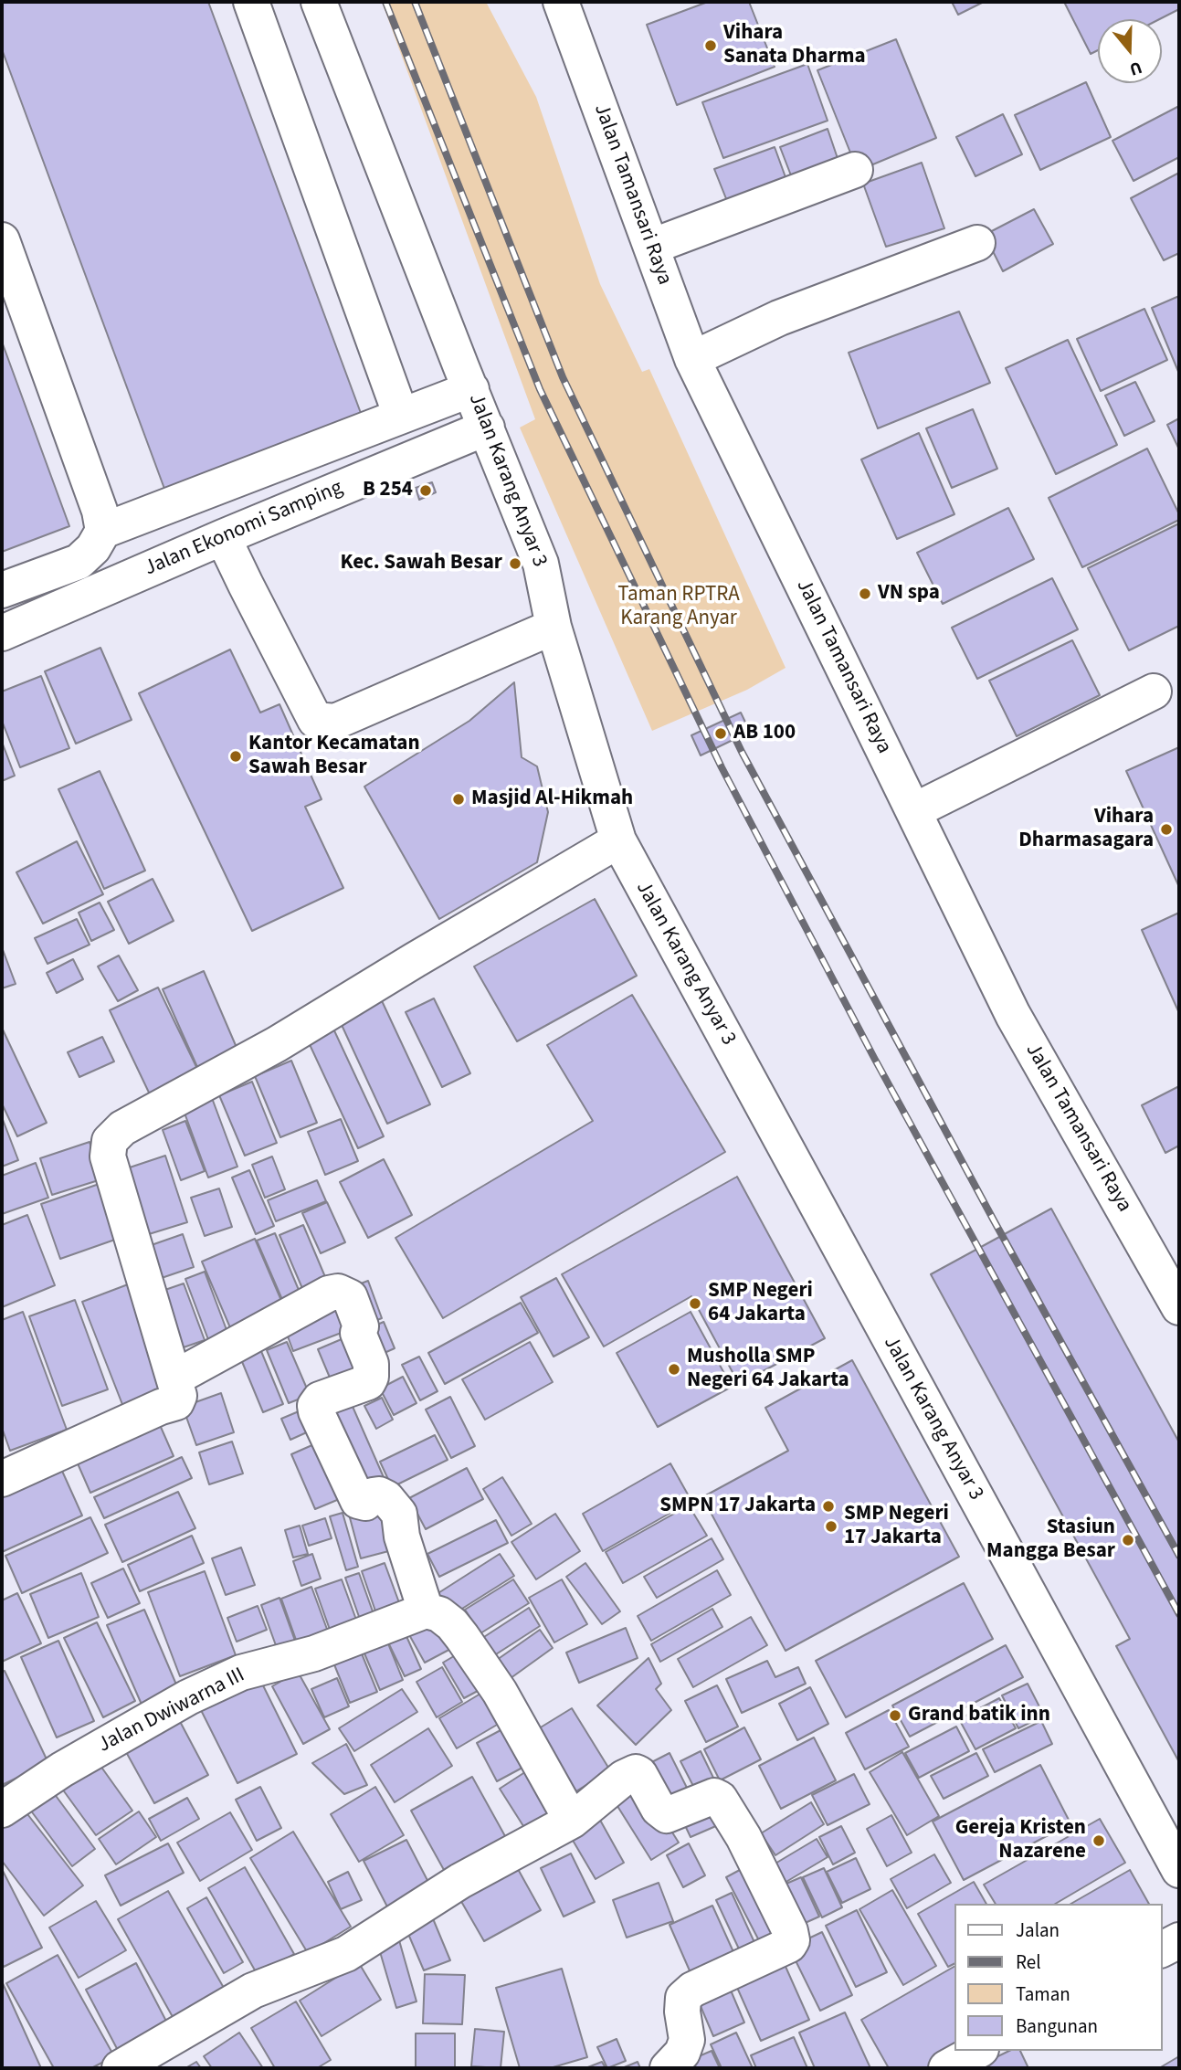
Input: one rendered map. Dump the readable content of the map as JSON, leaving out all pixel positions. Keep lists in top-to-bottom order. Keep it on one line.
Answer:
{"streets":{"street":["Jalan Tamansari Raya","Jalan Karang Anyar 3","Jalan Ekonomi Samping","Jalan Dwiwarna III"]},"crossings":[["Jalan Karang Anyar 3","Jalan Ekonomi Samping"]],"parks":["Taman RPTRA Karang Anyar"],"places":["Vihara Sanata Dharma","B 254","Kec. Sawah Besar","VN spa","AB 100","Kantor Kecamatan Sawah Besar","Masjid Al-Hikmah","Vihara Dharmasagara","SMP Negeri 64 Jakarta","Musholla SMP Negeri 64 Jakarta","SMPN 17 Jakarta","SMP Negeri 17 Jakarta","Stasiun Mangga Besar","Grand batik inn","Gereja Kristen Nazarene"],"legend":["Jalan","Rel","Taman","Bangunan"],"north":"bottom"}
